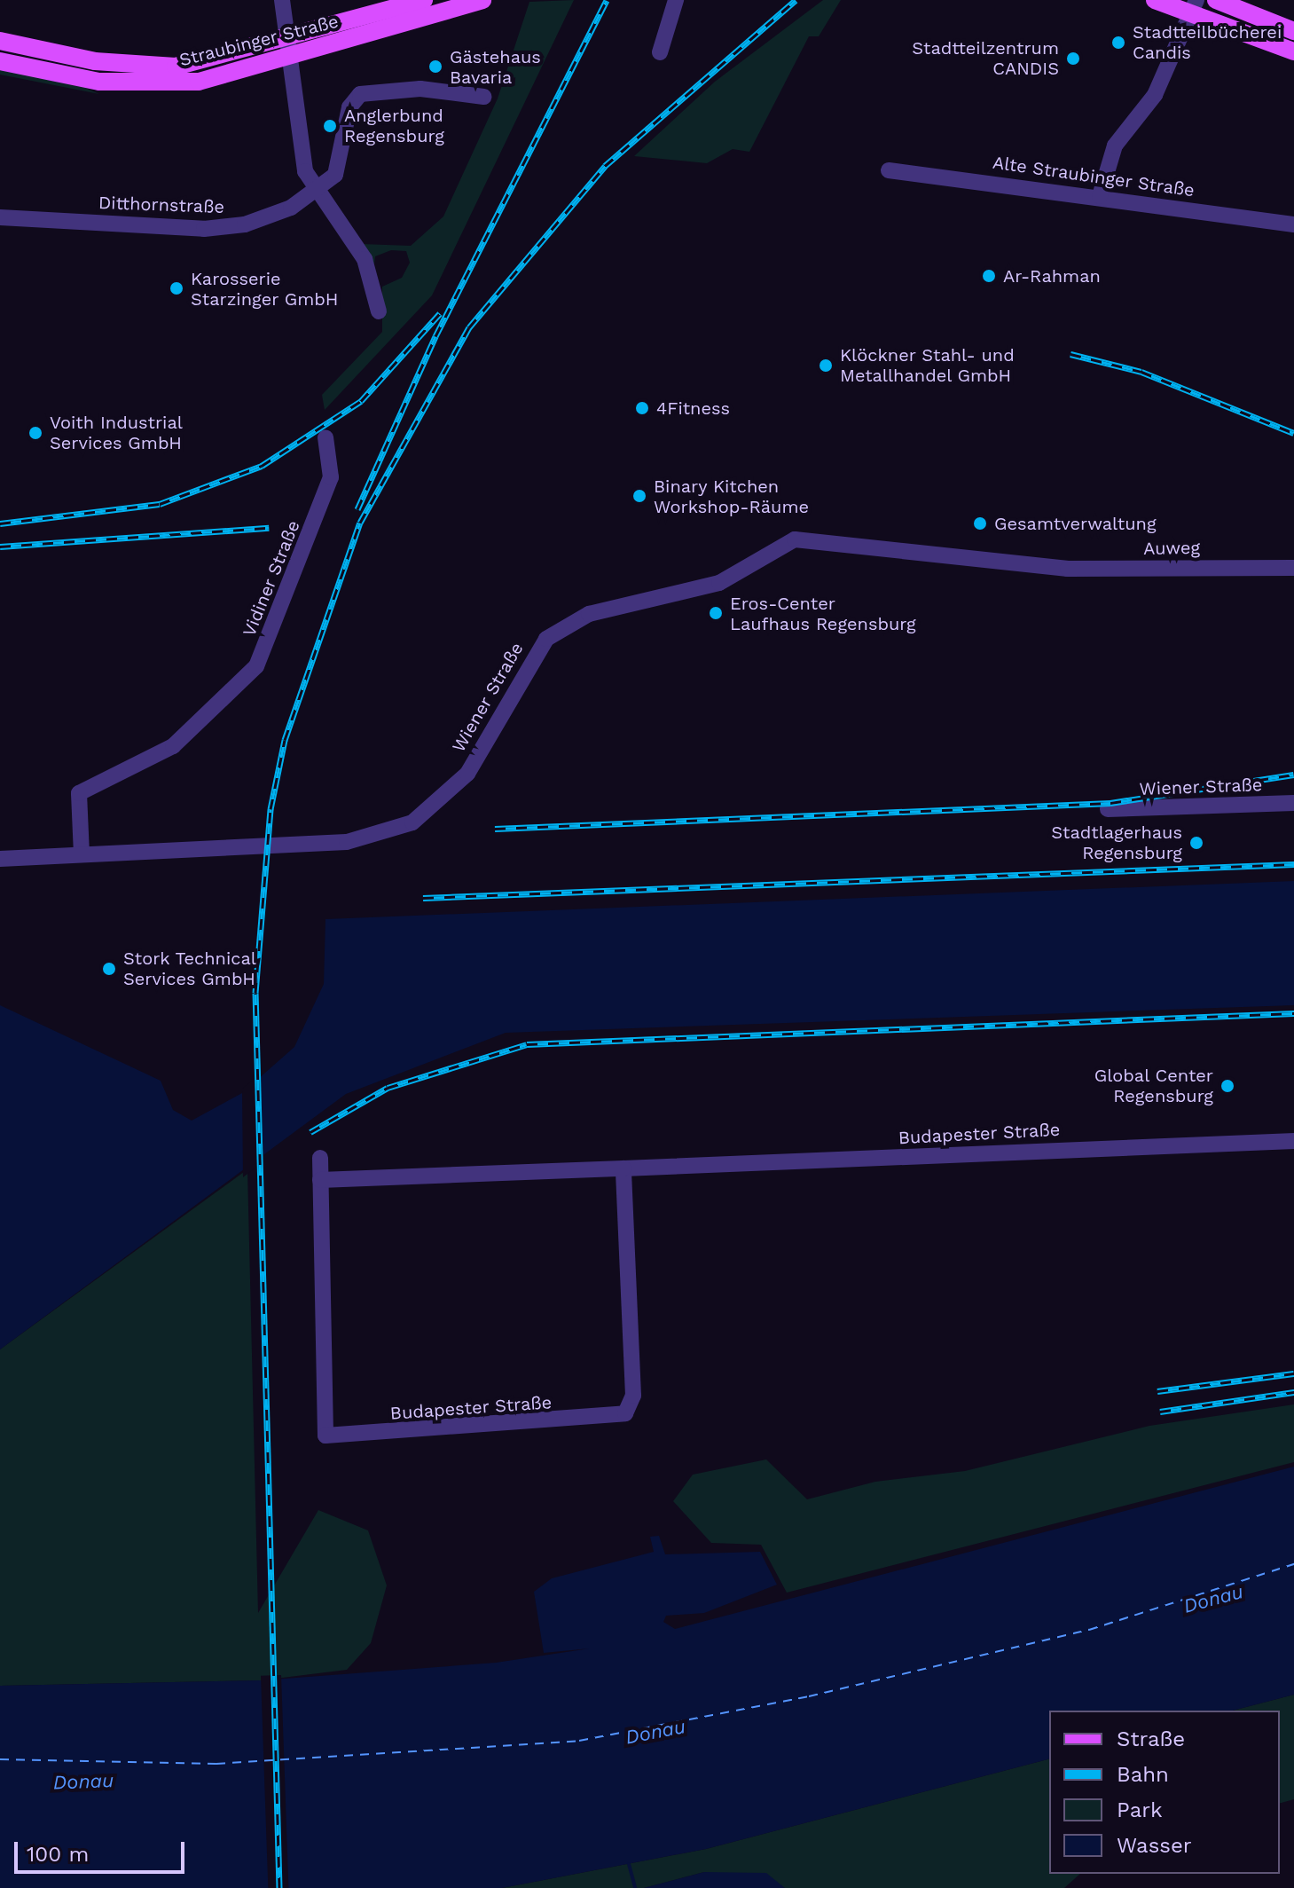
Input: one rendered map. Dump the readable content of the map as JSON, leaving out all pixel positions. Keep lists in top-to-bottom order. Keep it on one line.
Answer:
{"streets":{"main road":["Straubinger Straße"],"street":["Alte Straubinger Straße","Ditthornstraße","Auweg","Vidiner Straße","Wiener Straße","Budapester Straße"]},"crossings":[["Auweg","Wiener Straße"],["Vidiner Straße","Wiener Straße"]],"water":["Donau"],"places":["Stadtteilbücherei Candis","Stadtteilzentrum CANDIS","Gästehaus Bavaria","Anglerbund Regensburg","Ar-Rahman","Karosserie Starzinger GmbH","Klöckner Stahl- und Metallhandel GmbH","4Fitness","Voith Industrial Services GmbH","Binary Kitchen Workshop-Räume","Gesamtverwaltung","Eros-Center Laufhaus Regensburg","Stadtlagerhaus Regensburg","Stork Technical Services GmbH","Global Center Regensburg"],"legend":["Straße","Bahn","Park","Wasser"],"scale_bar":"100 m"}
